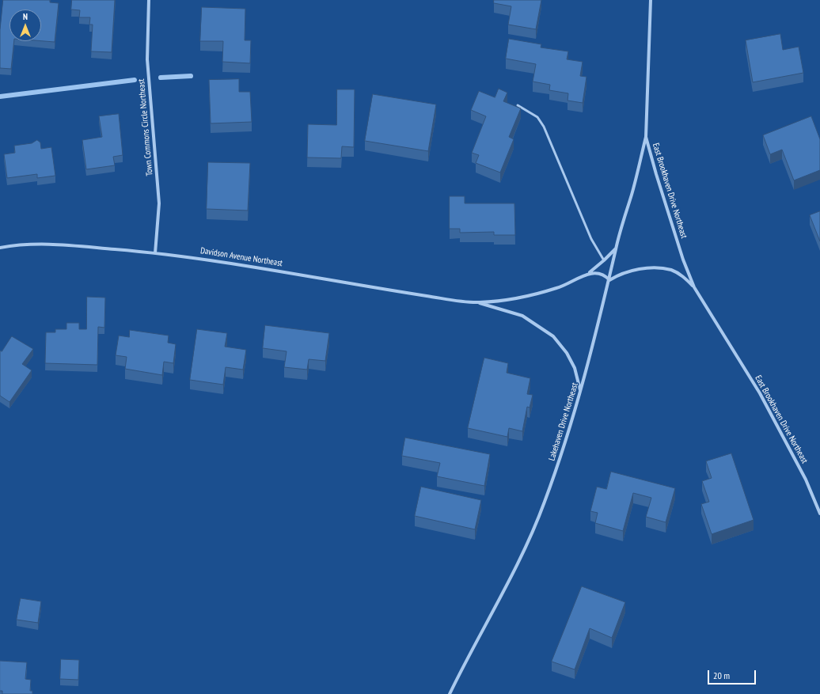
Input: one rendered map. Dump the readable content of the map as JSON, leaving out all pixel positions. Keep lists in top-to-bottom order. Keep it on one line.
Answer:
{"streets":{"street":["Town Commons Circle Northeast","East Brookhaven Drive Northeast","Davidson Avenue Northeast","Lakehaven Drive Northeast"]},"crossings":[["Town Commons Circle Northeast","Davidson Avenue Northeast"],["East Brookhaven Drive Northeast","Lakehaven Drive Northeast"],["Davidson Avenue Northeast","Lakehaven Drive Northeast"]],"scale_bar":"20 m","north":"top"}
